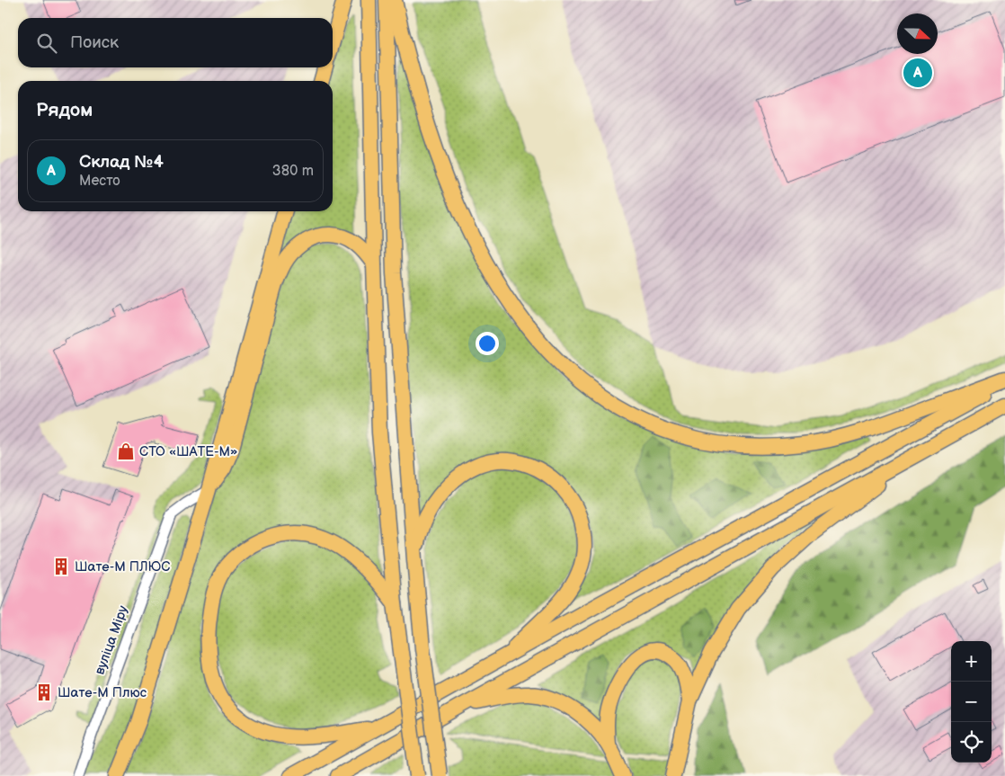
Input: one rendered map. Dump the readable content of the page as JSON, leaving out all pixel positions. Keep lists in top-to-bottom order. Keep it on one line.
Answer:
{"streets":{"street":["вуліца Міру"]},"places":{"shop":["СТО «ШАТЕ-М»"],"building":["Шате-М ПЛЮС","Шате-М Плюс"]},"north":"right","page":{"search":"Поиск","pins":"A","heading":"Рядом","list":[{"mark":"A","name":"Склад №4","note":"Место","value":"380 m"}],"map_buttons":["+","−"]}}
